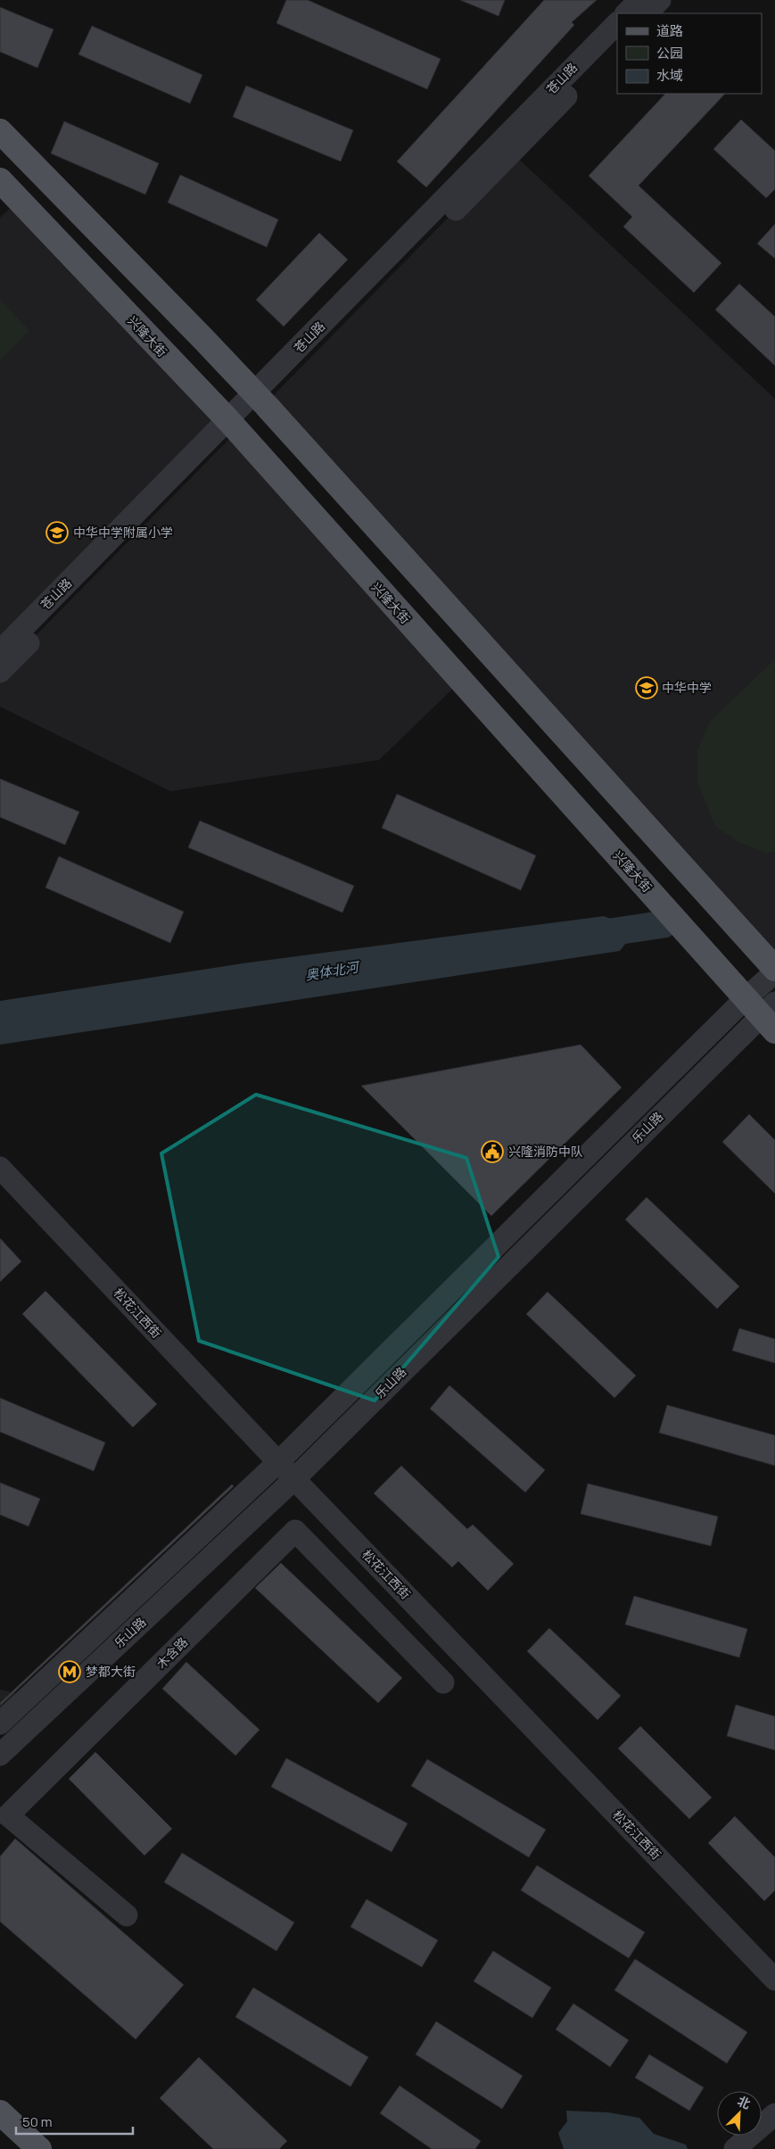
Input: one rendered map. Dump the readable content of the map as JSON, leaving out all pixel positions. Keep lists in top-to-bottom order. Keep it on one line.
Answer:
{"streets":{"main road":["兴隆大街"],"street":["苍山路","乐山路","松花江西街","木含路"]},"crossings":[["苍山路","兴隆大街"],["兴隆大街","乐山路"],["乐山路","松花江西街"]],"water":["奥体北河"],"places":{"school or university":["中华中学附属小学","中华中学"],"public building":["兴隆消防中队"],"metro station":["梦都大街"]},"legend":["道路","公园","水域"],"scale_bar":"50 m","north":"top right"}
